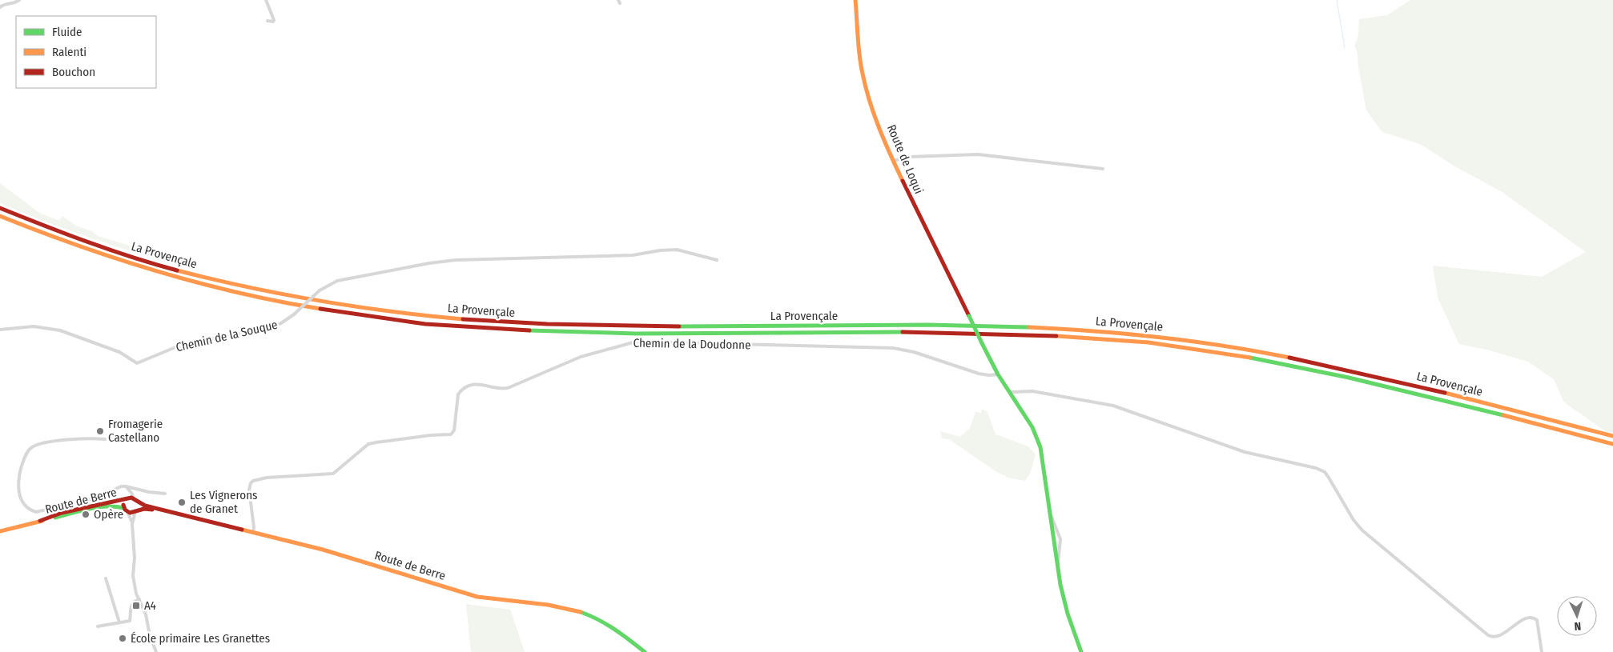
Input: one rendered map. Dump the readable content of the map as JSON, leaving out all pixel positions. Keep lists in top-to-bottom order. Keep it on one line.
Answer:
{"streets":{"main road":["Route de Loqui","La Provençale","Route de Berre"],"street":["Chemin de la Souque","Chemin de la Doudonne"]},"crossings":[["Route de Loqui","Chemin de la Doudonne"],["Chemin de la Doudonne","Route de Berre"]],"places":{"other":["Fromagerie Castellano","Les Vignerons de Granet","Opère","École primaire Les Granettes"],"transit":["A4"]},"legend":["Fluide","Ralenti","Bouchon"],"north":"bottom"}
